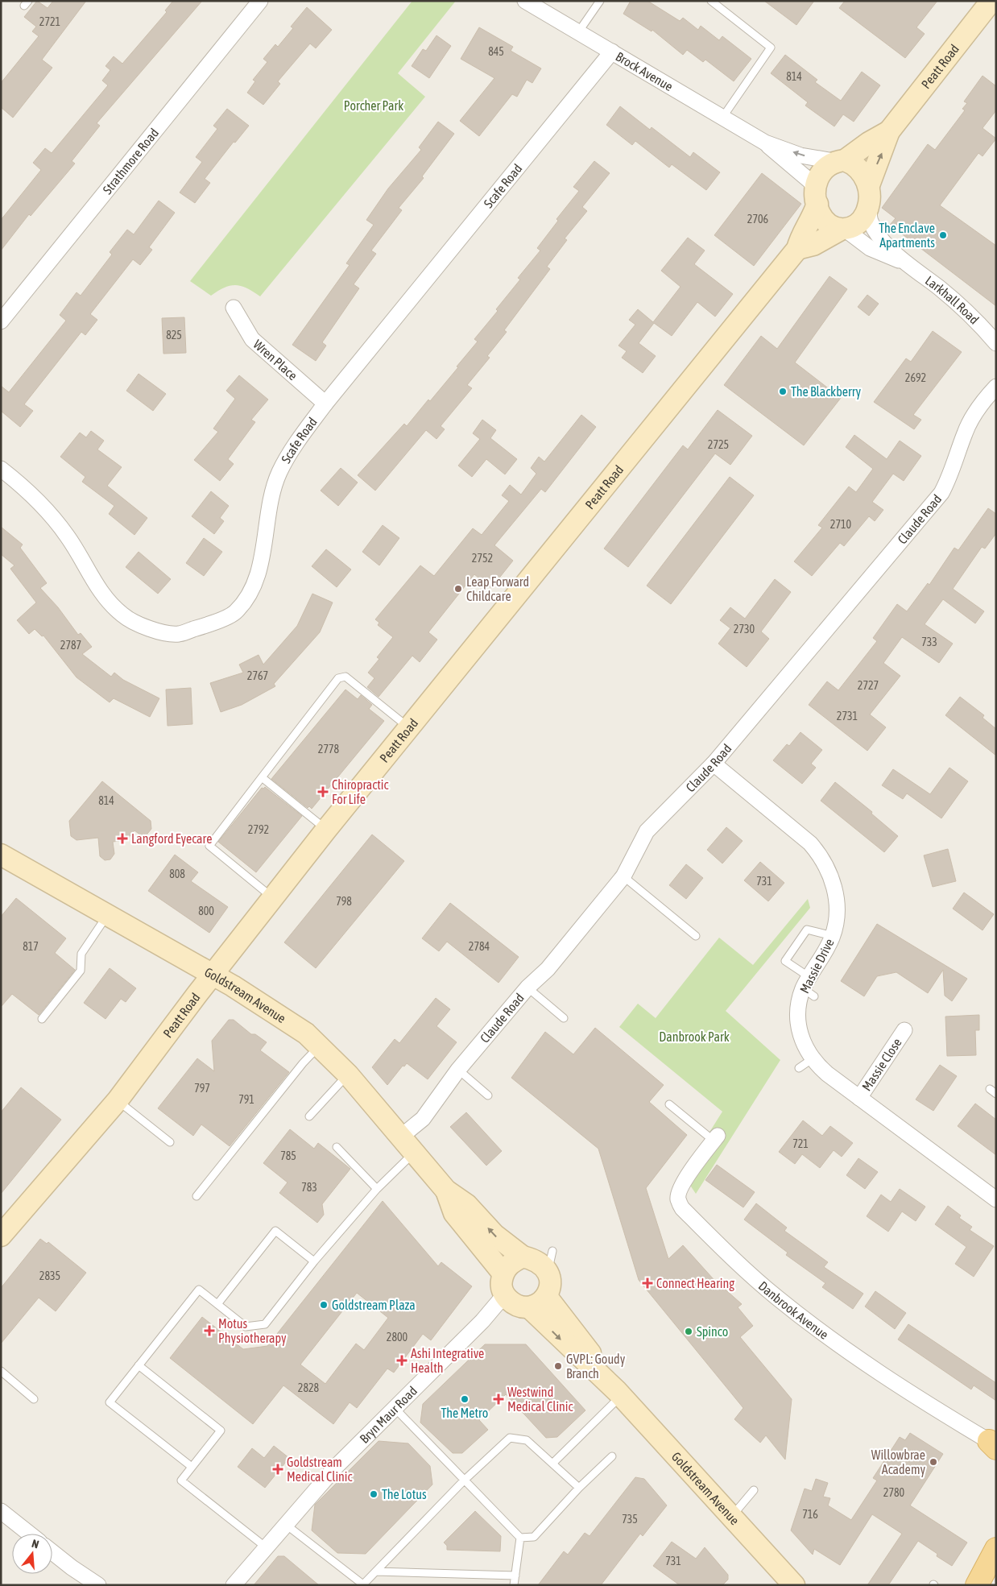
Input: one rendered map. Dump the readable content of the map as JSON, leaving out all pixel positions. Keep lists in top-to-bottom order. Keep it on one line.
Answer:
{"streets":{"street":["Peatt Road","Brock Avenue","Strathmore Road","Scafe Road","Larkhall Road","Wren Place","Claude Road","Massie Drive","Goldstream Avenue","Massie Close","Danbrook Avenue","Bryn Maur Road"]},"crossings":[["Peatt Road","Brock Avenue"],["Peatt Road","Larkhall Road"],["Peatt Road","Goldstream Avenue"],["Brock Avenue","Scafe Road"],["Brock Avenue","Larkhall Road"],["Scafe Road","Wren Place"],["Claude Road","Massie Drive"],["Claude Road","Goldstream Avenue"],["Massie Drive","Massie Close"],["Goldstream Avenue","Bryn Maur Road"]],"parks":["Porcher Park","Danbrook Park"],"places":{"other":["The Enclave Apartments","The Blackberry","Leap Forward Childcare","Goldstream Plaza","Spinco","GVPL: Goudy Branch","The Metro","Willowbrae Academy","The Lotus"],"health":["Chiropractic For Life","Langford Eyecare","Connect Hearing","Motus Physiotherapy","Ashi Integrative Health","Westwind Medical Clinic","Goldstream Medical Clinic"]},"house_numbers":["2721","845","814","2706","825","2692","2725","2710","2752","2730","733","2787","2767","2727","2731","2778","814","2792","808","731","798","800","817","2784","797","791","721","785","783","2835","2800","2828","2780","716","735","731"],"north":"top"}
